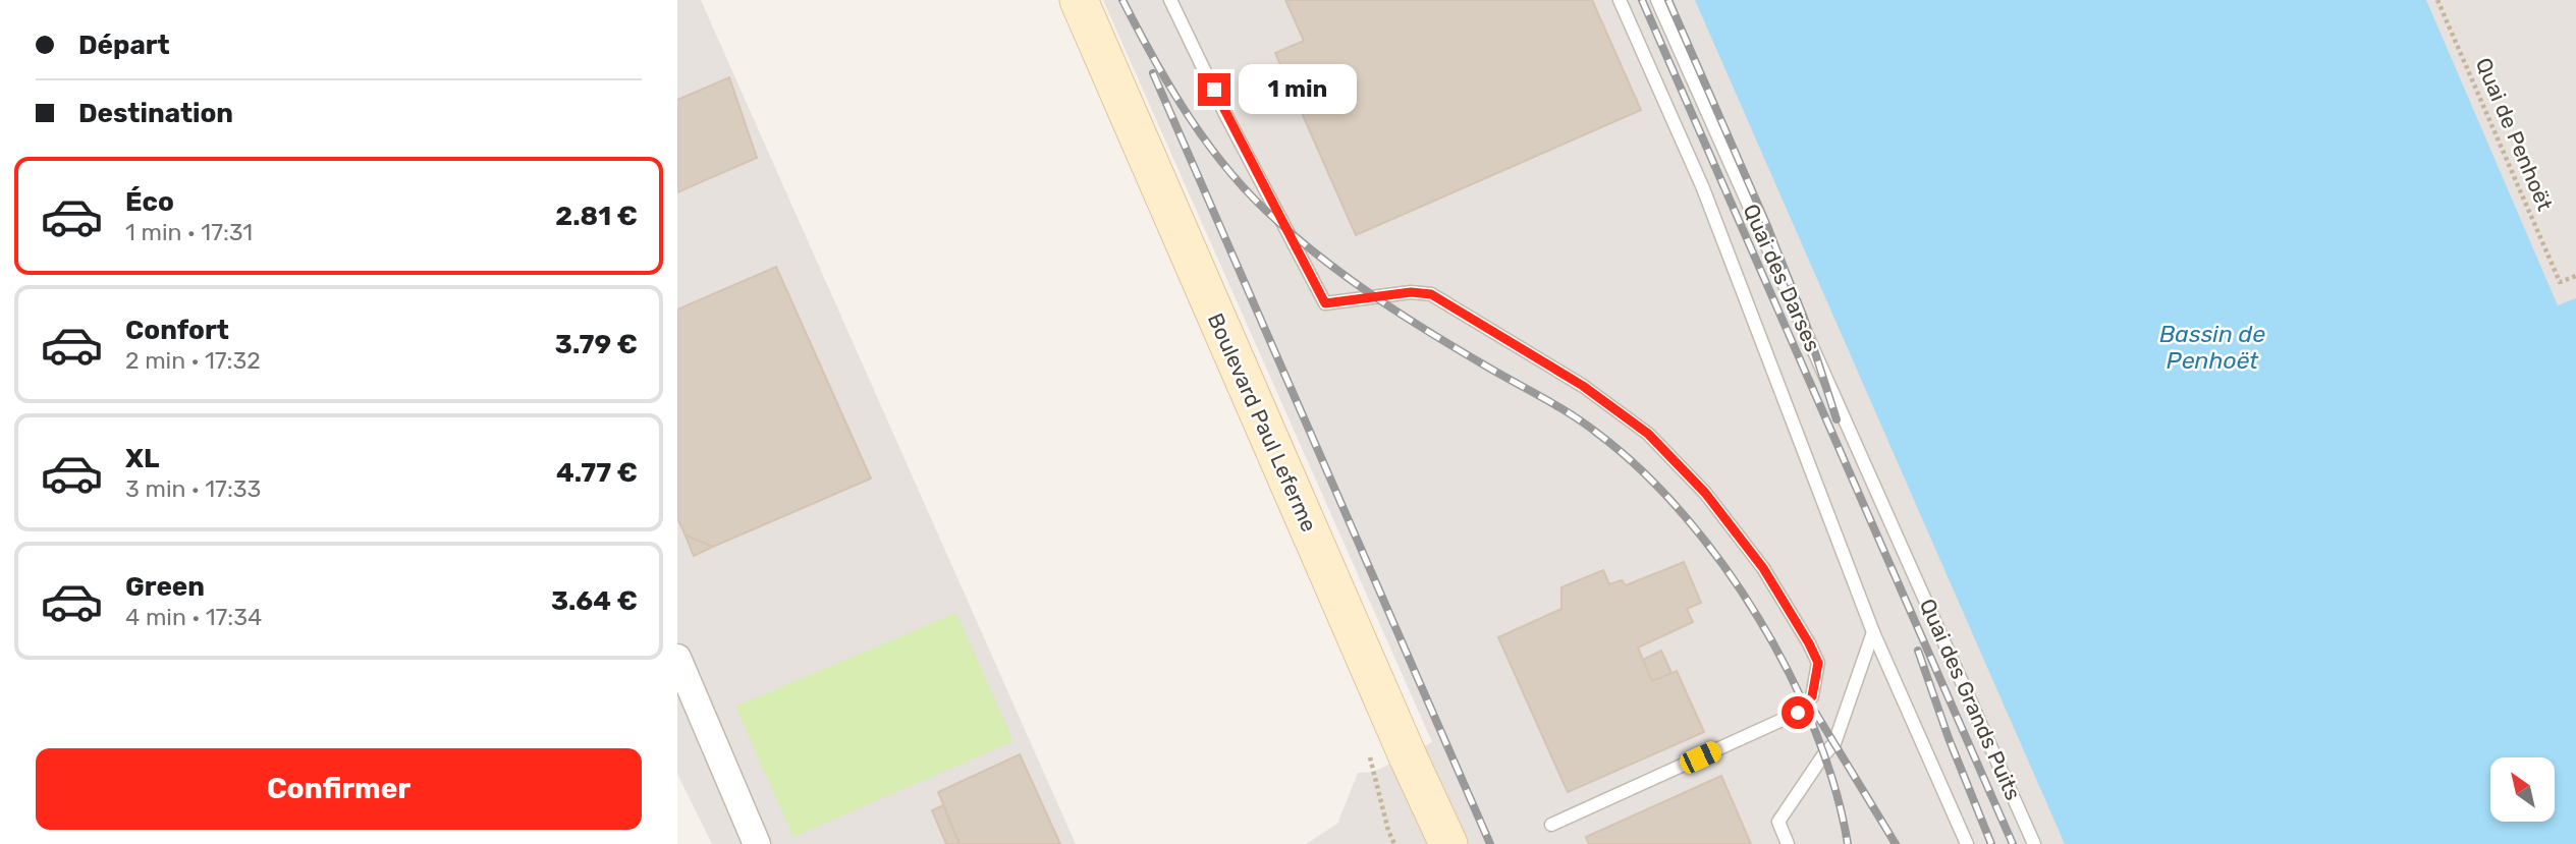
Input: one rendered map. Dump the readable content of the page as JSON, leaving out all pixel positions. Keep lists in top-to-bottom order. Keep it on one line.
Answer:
{"streets":{"main road":["Boulevard Paul Leferme"],"lane":["Quai des Darses","Quai des Grands Puits"],"path":["Quai de Penhoët"]},"crossings":[["Quai des Darses","Quai des Grands Puits"]],"water":["Bassin de Penhoët"],"north":"top left","page":{"banner":["Départ","Destination"],"bubble":"1 min","list":[{"name":"Éco","note":"1 min · 17:31","value":"2.81 €"},{"name":"Confort","note":"2 min · 17:32","value":"3.79 €"},{"name":"XL","note":"3 min · 17:33","value":"4.77 €"},{"name":"Green","note":"4 min · 17:34","value":"3.64 €"}],"buttons":"Confirmer"}}
